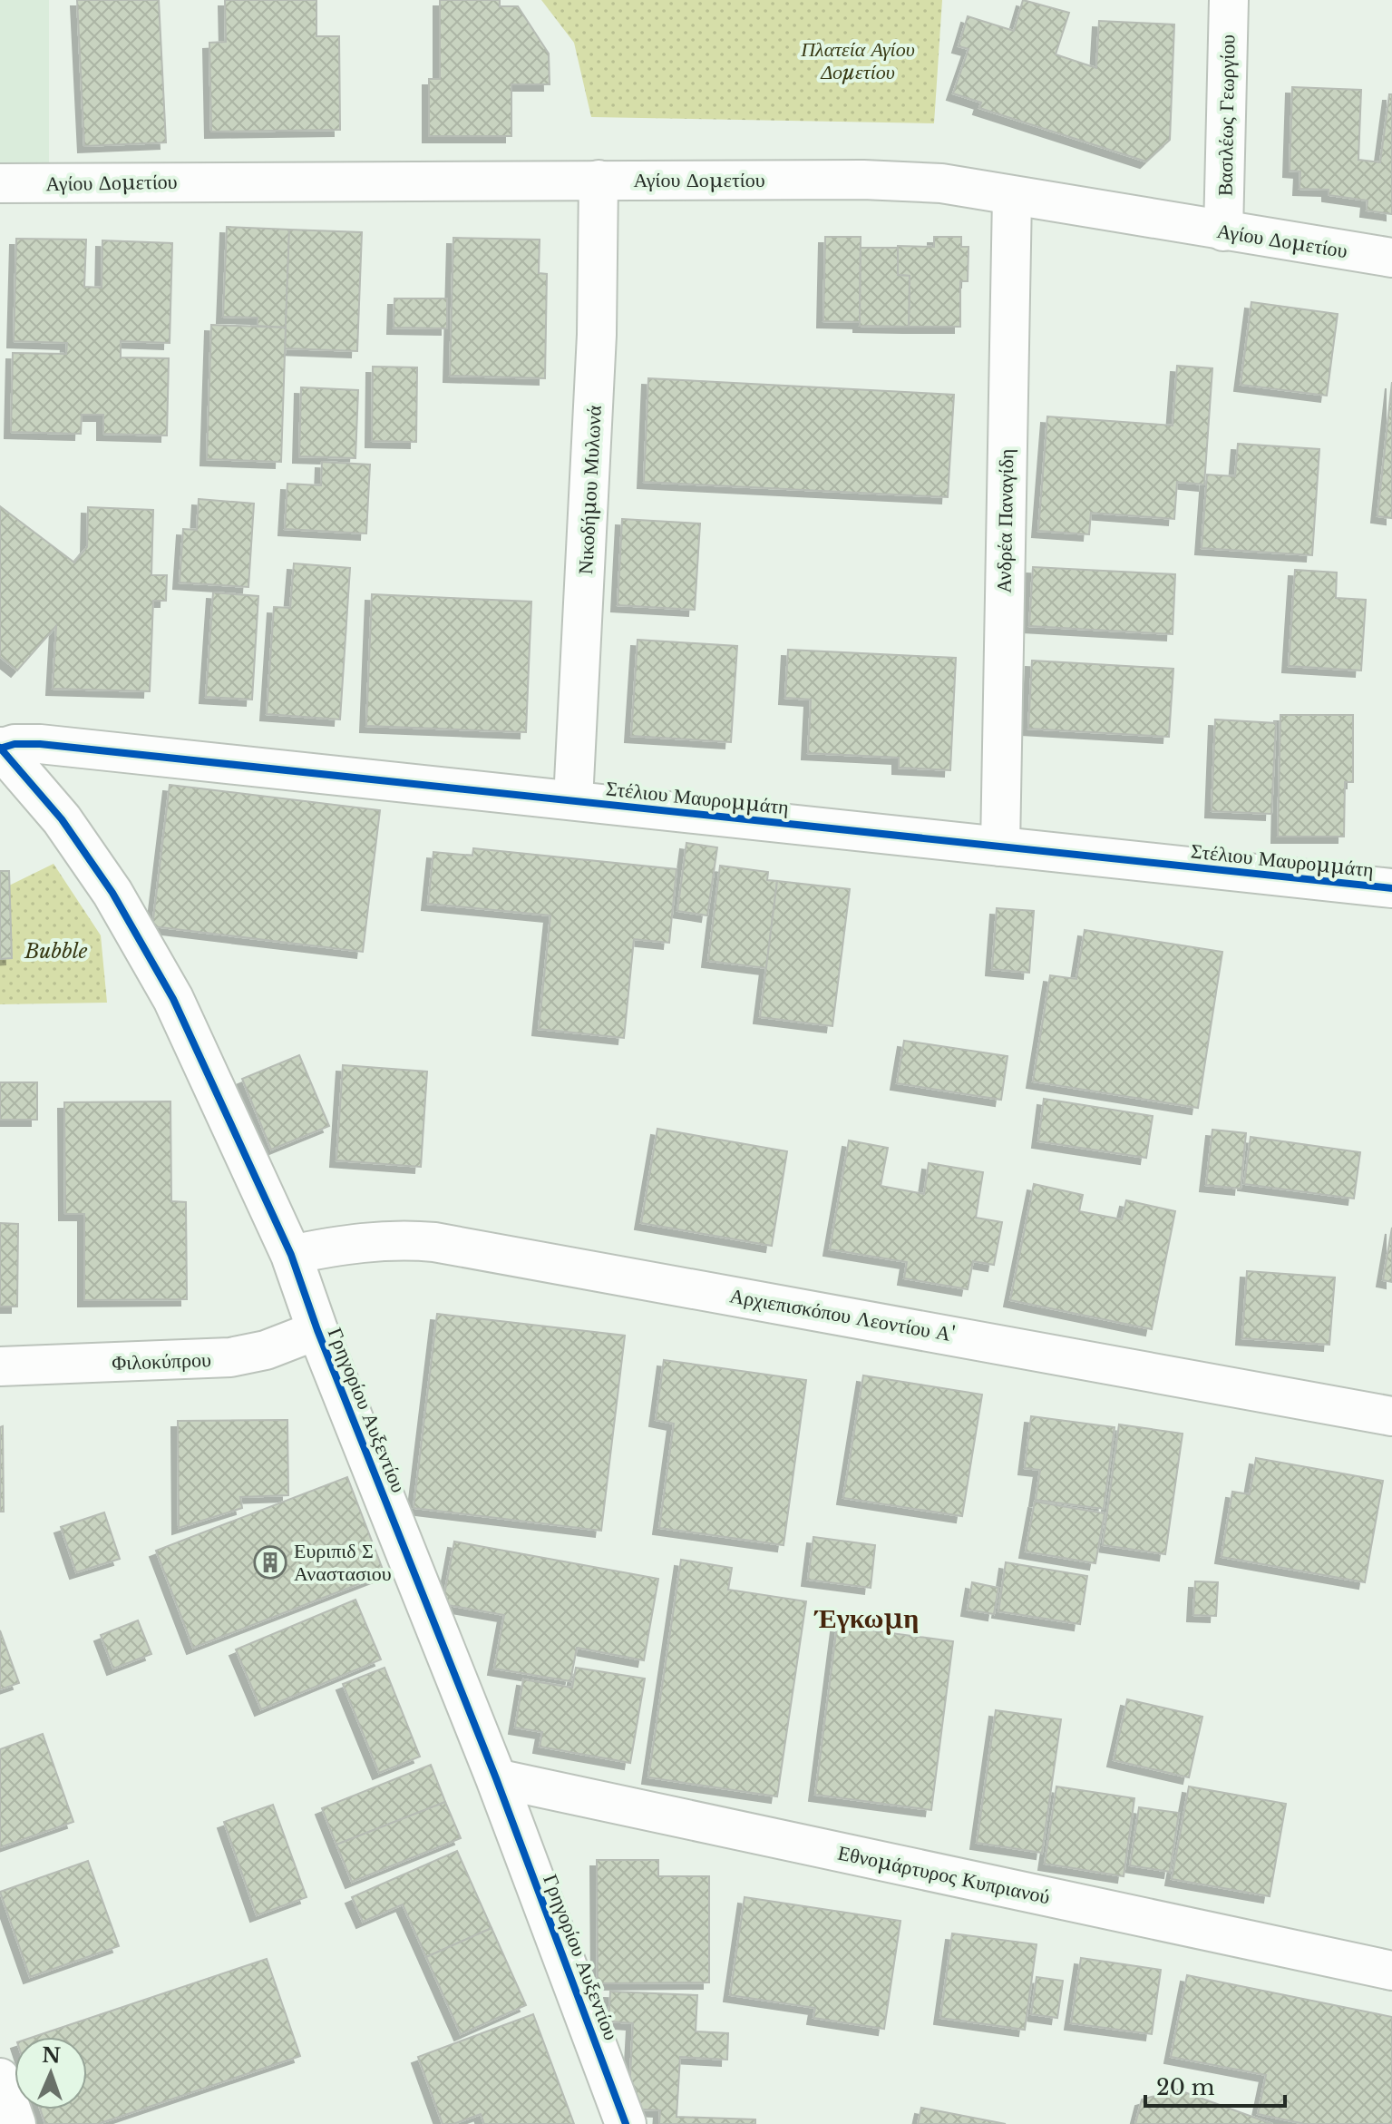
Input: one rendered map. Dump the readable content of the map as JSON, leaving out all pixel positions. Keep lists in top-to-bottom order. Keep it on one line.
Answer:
{"streets":{"street":["Βασιλέως Γεωργίου","Αγίου Δομετίου","Νικοδήμου Μυλωνά","Ανδρέα Παναγίδη","Στέλιου Μαυρομμάτη","Αρχιεπισκόπου Λεοντίου Α'","Φιλοκύπρου","Γρηγορίου Αυξεντίου","Εθνομάρτυρος Κυπριανού"]},"crossings":[["Βασιλέως Γεωργίου","Αγίου Δομετίου"],["Αγίου Δομετίου","Νικοδήμου Μυλωνά"],["Αγίου Δομετίου","Ανδρέα Παναγίδη"],["Νικοδήμου Μυλωνά","Στέλιου Μαυρομμάτη"],["Ανδρέα Παναγίδη","Στέλιου Μαυρομμάτη"],["Στέλιου Μαυρομμάτη","Γρηγορίου Αυξεντίου"],["Αρχιεπισκόπου Λεοντίου Α'","Γρηγορίου Αυξεντίου"],["Φιλοκύπρου","Γρηγορίου Αυξεντίου"],["Γρηγορίου Αυξεντίου","Εθνομάρτυρος Κυπριανού"]],"districts":["Έγκωμη"],"parks":["Πλατεία Αγίου Δομετίου","Bubble"],"places":{"building":["Ευριπιδ Σ Αναστασιου"]},"scale_bar":"20 m","north":"top"}
